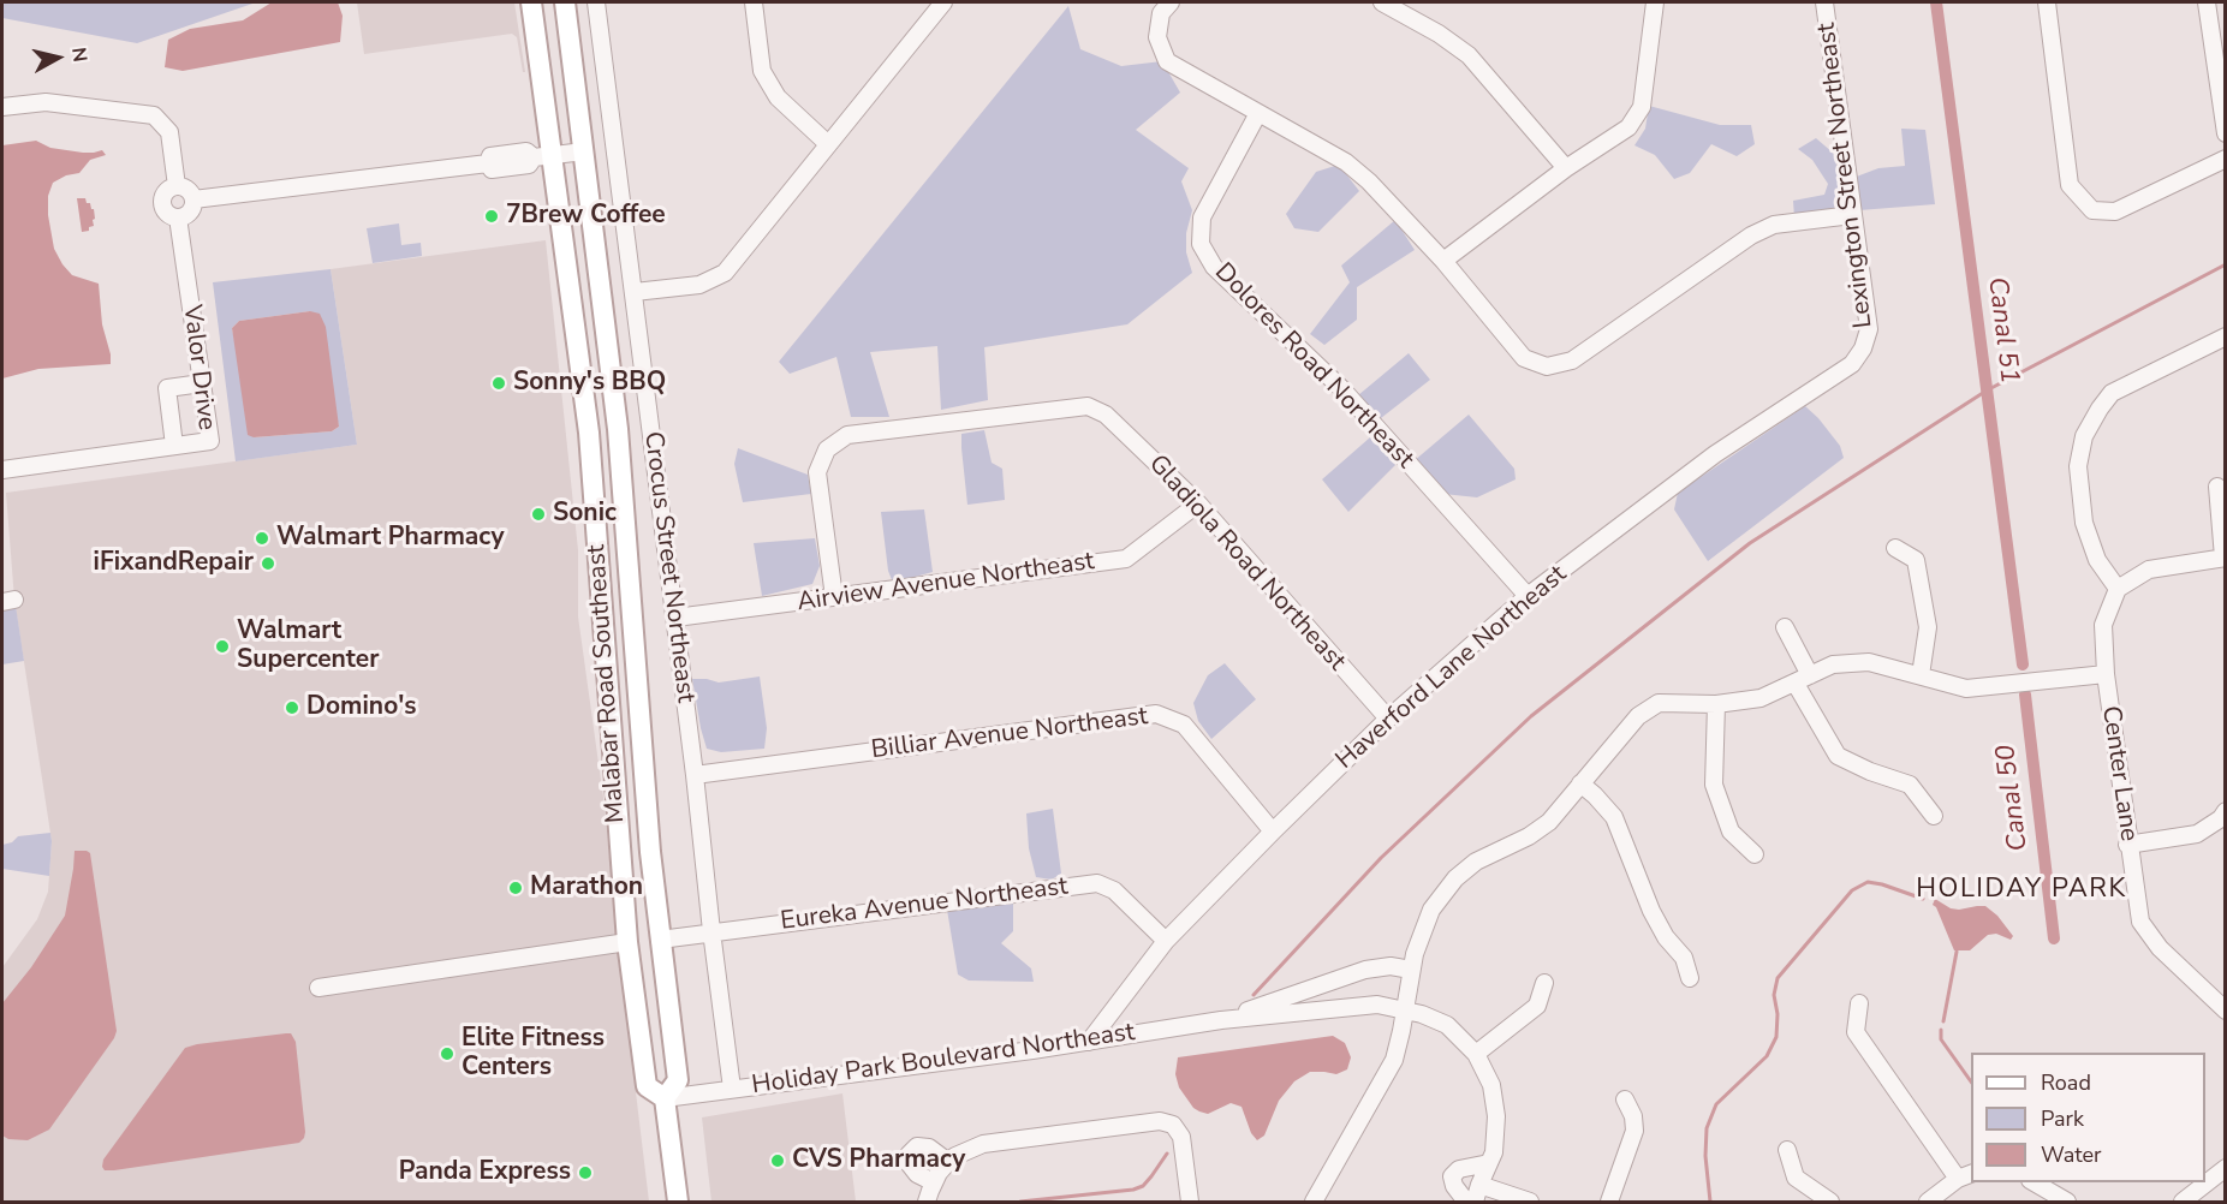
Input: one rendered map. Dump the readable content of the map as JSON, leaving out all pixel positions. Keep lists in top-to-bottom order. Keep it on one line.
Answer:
{"streets":{"main road":["Malabar Road Southeast"],"street":["Lexington Street Northeast","Dolores Road Northeast","Valor Drive","Gladiola Road Northeast","Crocus Street Northeast","Airview Avenue Northeast","Haverford Lane Northeast","Billiar Avenue Northeast","Center Lane","Eureka Avenue Northeast","Holiday Park Boulevard Northeast"]},"crossings":[["Lexington Street Northeast","Haverford Lane Northeast"],["Dolores Road Northeast","Haverford Lane Northeast"],["Gladiola Road Northeast","Airview Avenue Northeast"],["Gladiola Road Northeast","Haverford Lane Northeast"],["Crocus Street Northeast","Airview Avenue Northeast"],["Crocus Street Northeast","Billiar Avenue Northeast"],["Crocus Street Northeast","Eureka Avenue Northeast"],["Crocus Street Northeast","Holiday Park Boulevard Northeast"],["Haverford Lane Northeast","Billiar Avenue Northeast"],["Haverford Lane Northeast","Eureka Avenue Northeast"],["Haverford Lane Northeast","Holiday Park Boulevard Northeast"],["Malabar Road Southeast","Holiday Park Boulevard Northeast"]],"districts":["HOLIDAY PARK"],"water":["Canal 51","Canal 50"],"places":["7Brew Coffee","Sonny's BBQ","Sonic","Walmart Pharmacy","iFixandRepair","Walmart Supercenter","Domino's","Marathon","Elite Fitness Centers","CVS Pharmacy","Panda Express"],"legend":["Road","Park","Water"],"north":"right"}
